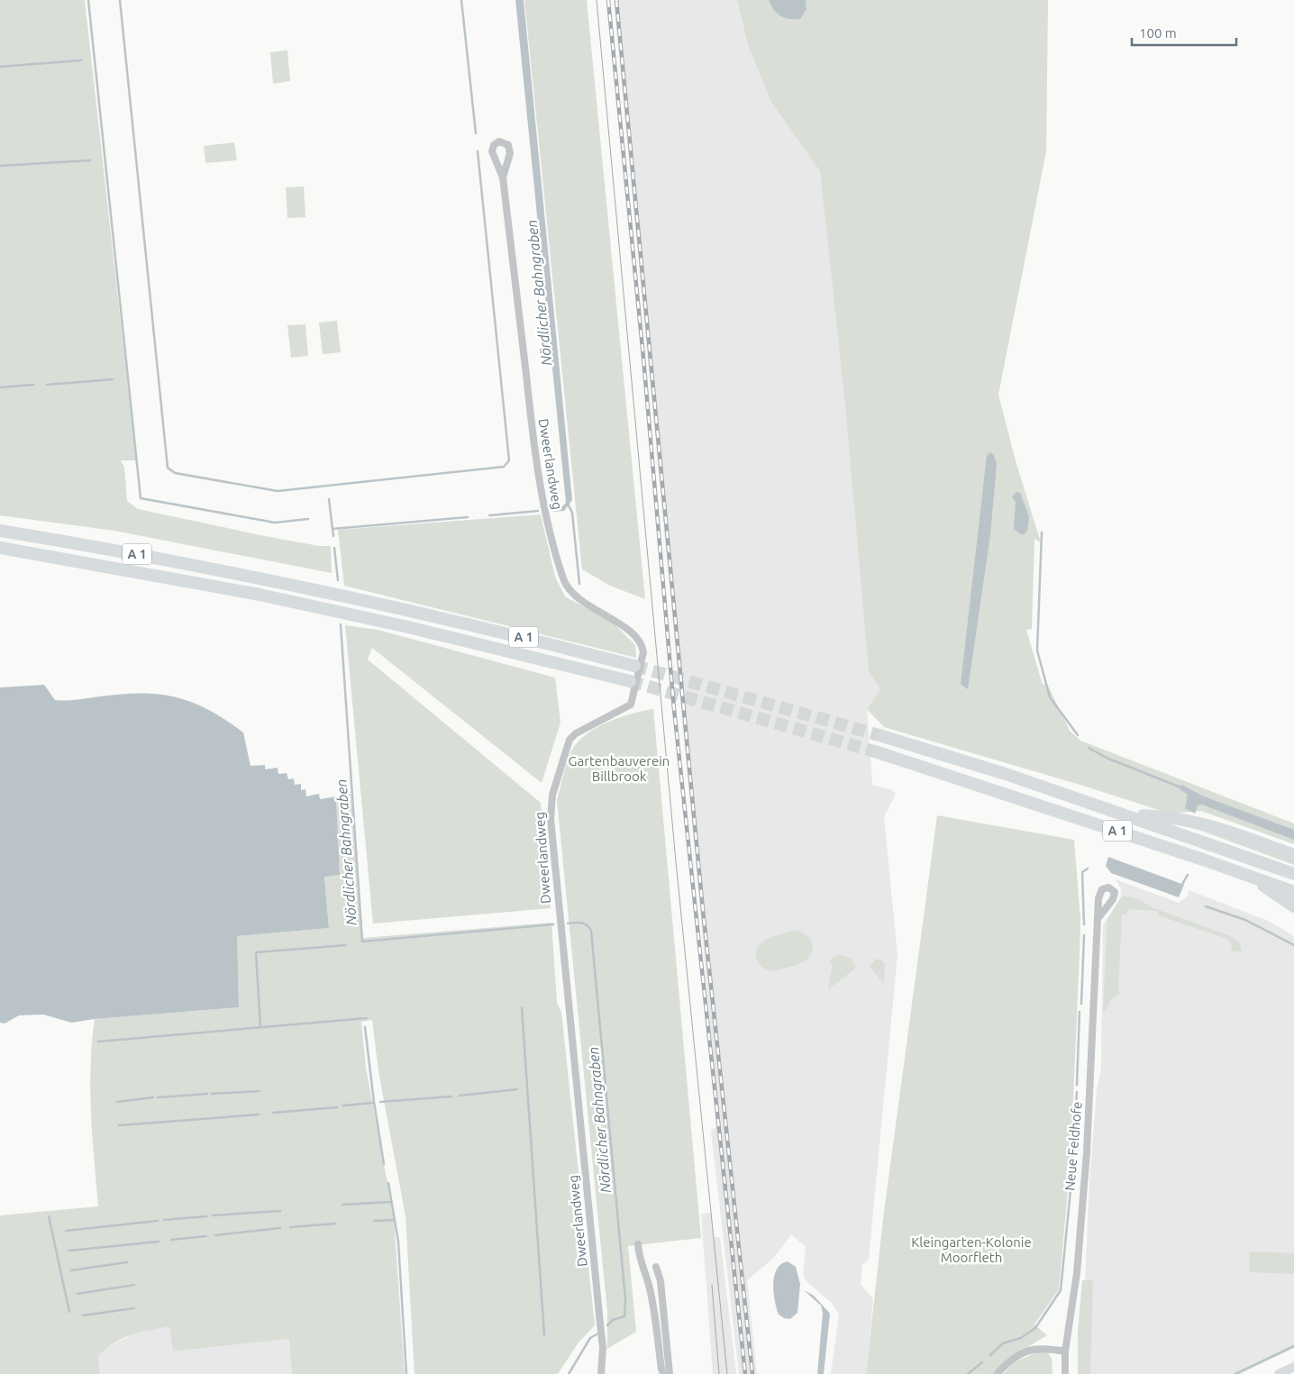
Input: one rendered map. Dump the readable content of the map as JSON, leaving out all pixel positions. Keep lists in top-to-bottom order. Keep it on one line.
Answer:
{"streets":{"highway":["A 1"],"street":["Dweerlandweg","Neue Feldhofe"]},"water":["Nördlicher Bahngraben"],"parks":["Gartenbauverein Billbrook","Kleingarten-Kolonie Moorfleth"],"scale_bar":"100 m"}
